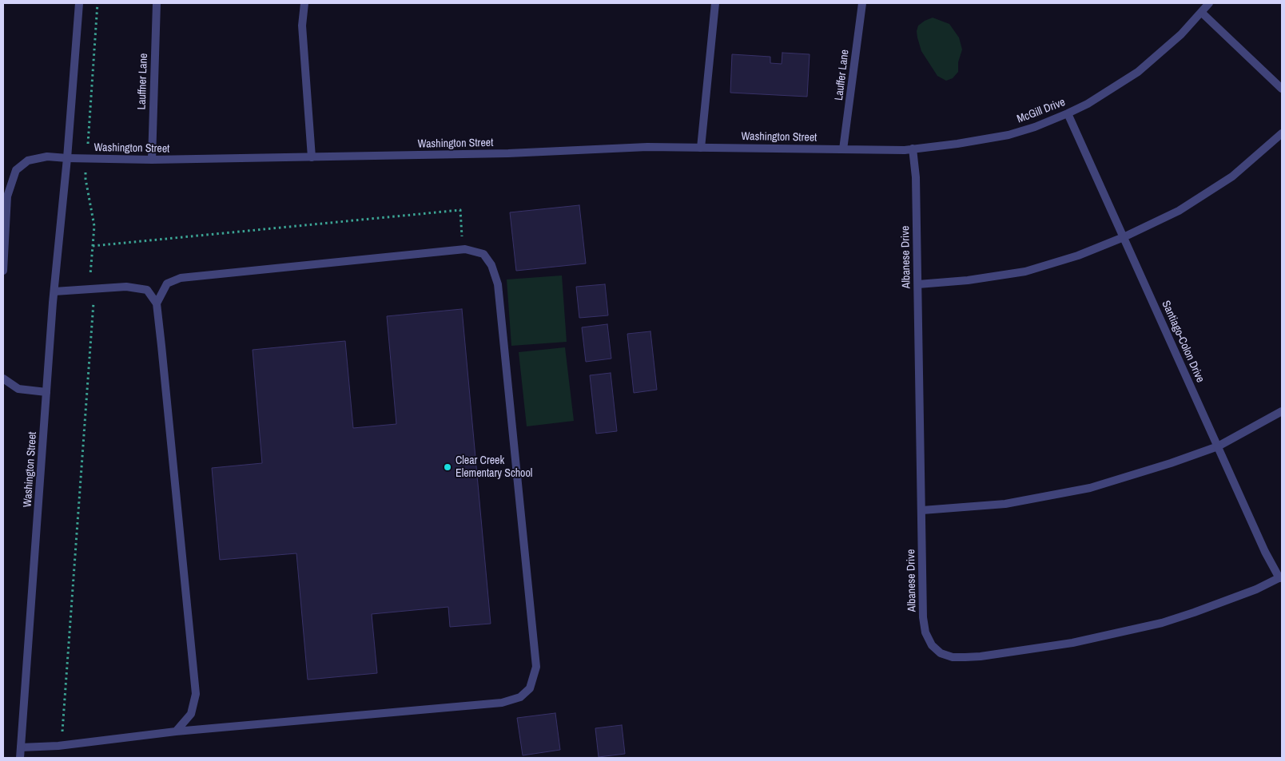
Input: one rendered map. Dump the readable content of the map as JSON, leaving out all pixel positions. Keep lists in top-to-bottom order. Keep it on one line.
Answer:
{"streets":{"street":["Lauffer Lane","Lauffner Lane","McGill Drive","Washington Street","Albanese Drive","Santiago-Colon Drive"]},"crossings":[["Lauffer Lane","McGill Drive"],["Lauffer Lane","Washington Street"],["Lauffner Lane","Washington Street"],["McGill Drive","Washington Street"],["McGill Drive","Albanese Drive"],["McGill Drive","Santiago-Colon Drive"],["Albanese Drive","Santiago-Colon Drive"]],"places":["Clear Creek Elementary School"]}
